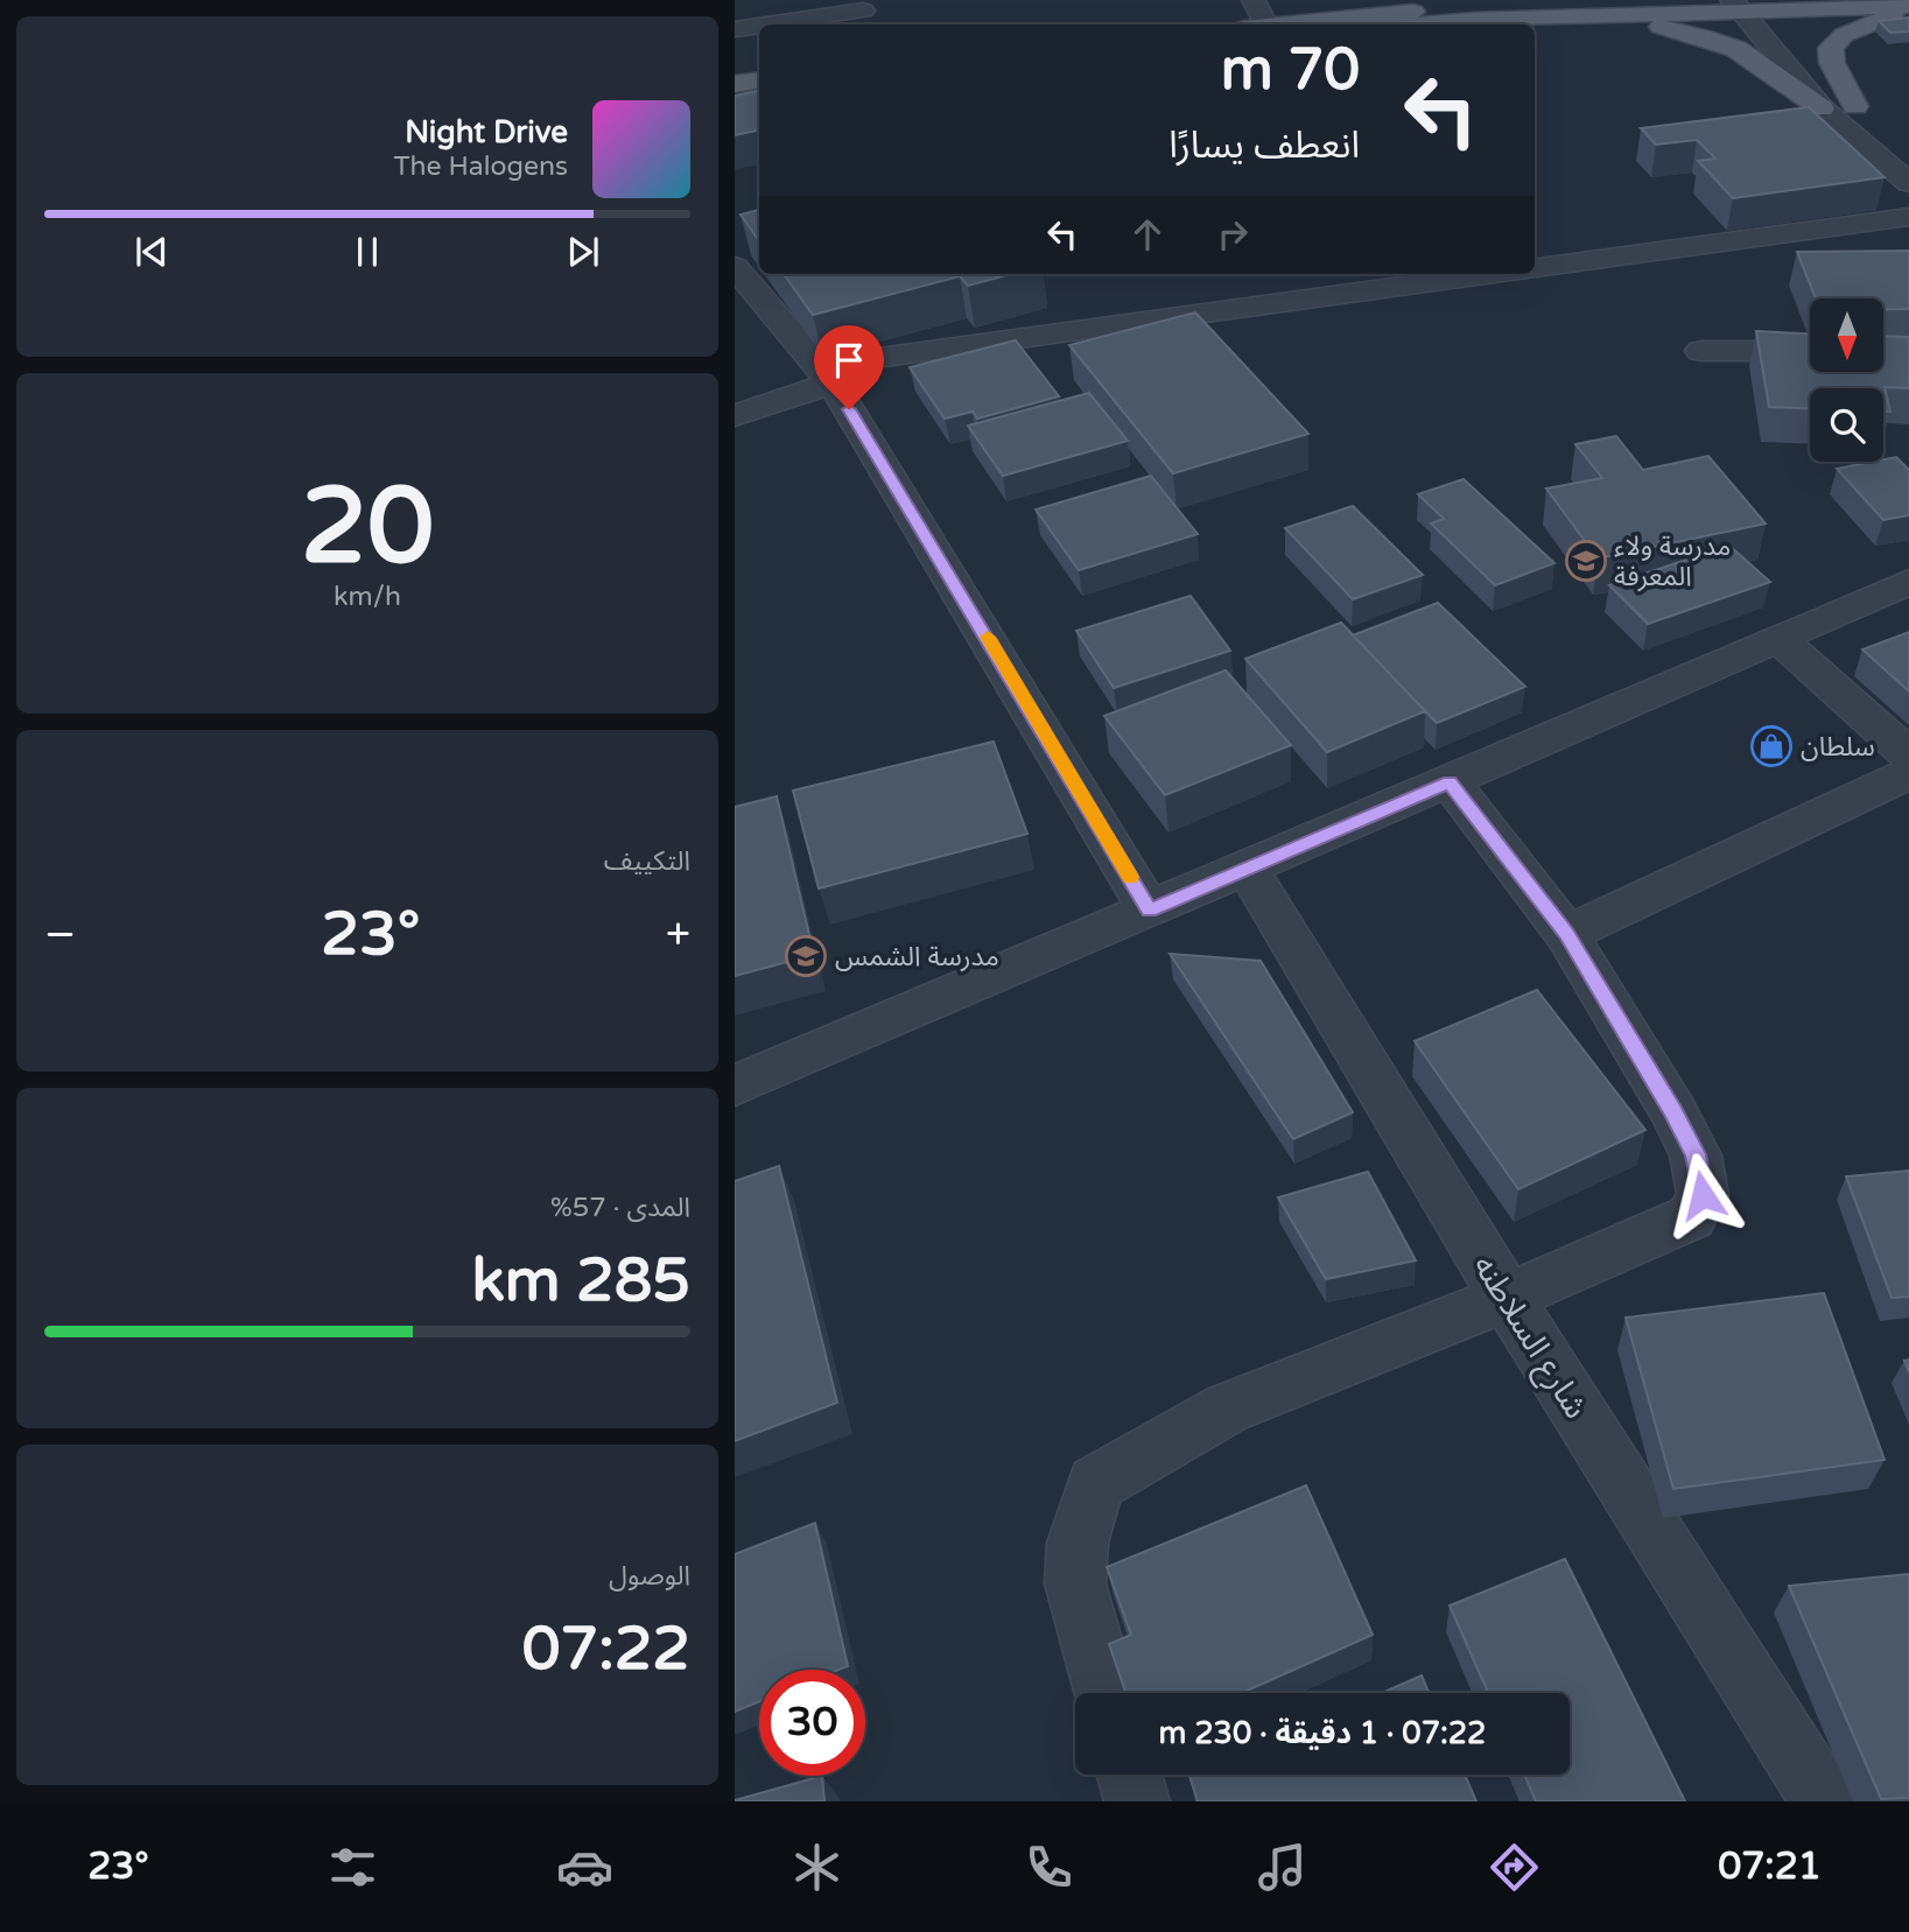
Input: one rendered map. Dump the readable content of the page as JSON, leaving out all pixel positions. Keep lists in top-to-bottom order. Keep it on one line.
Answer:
{"streets":{"street":["شارع السلاطنه"]},"places":{"school or university":["مدرسة ولاء المعرفة","مدرسة الشمس"],"shop":["سلطان"]},"north":"bottom","page":{"turn":["70 m","انعطف يسارًا"],"song":["Night Drive","The Halogens"],"tile":[["20","km/h"],"التكييف",["المدى · 57%","285 km"],["الوصول","07:22"]],"heat":["−","23°","+"],"limit":"30","trip":"07:22 · 1 دقيقة · 230 m","tabs":["07:21","23°"]}}
